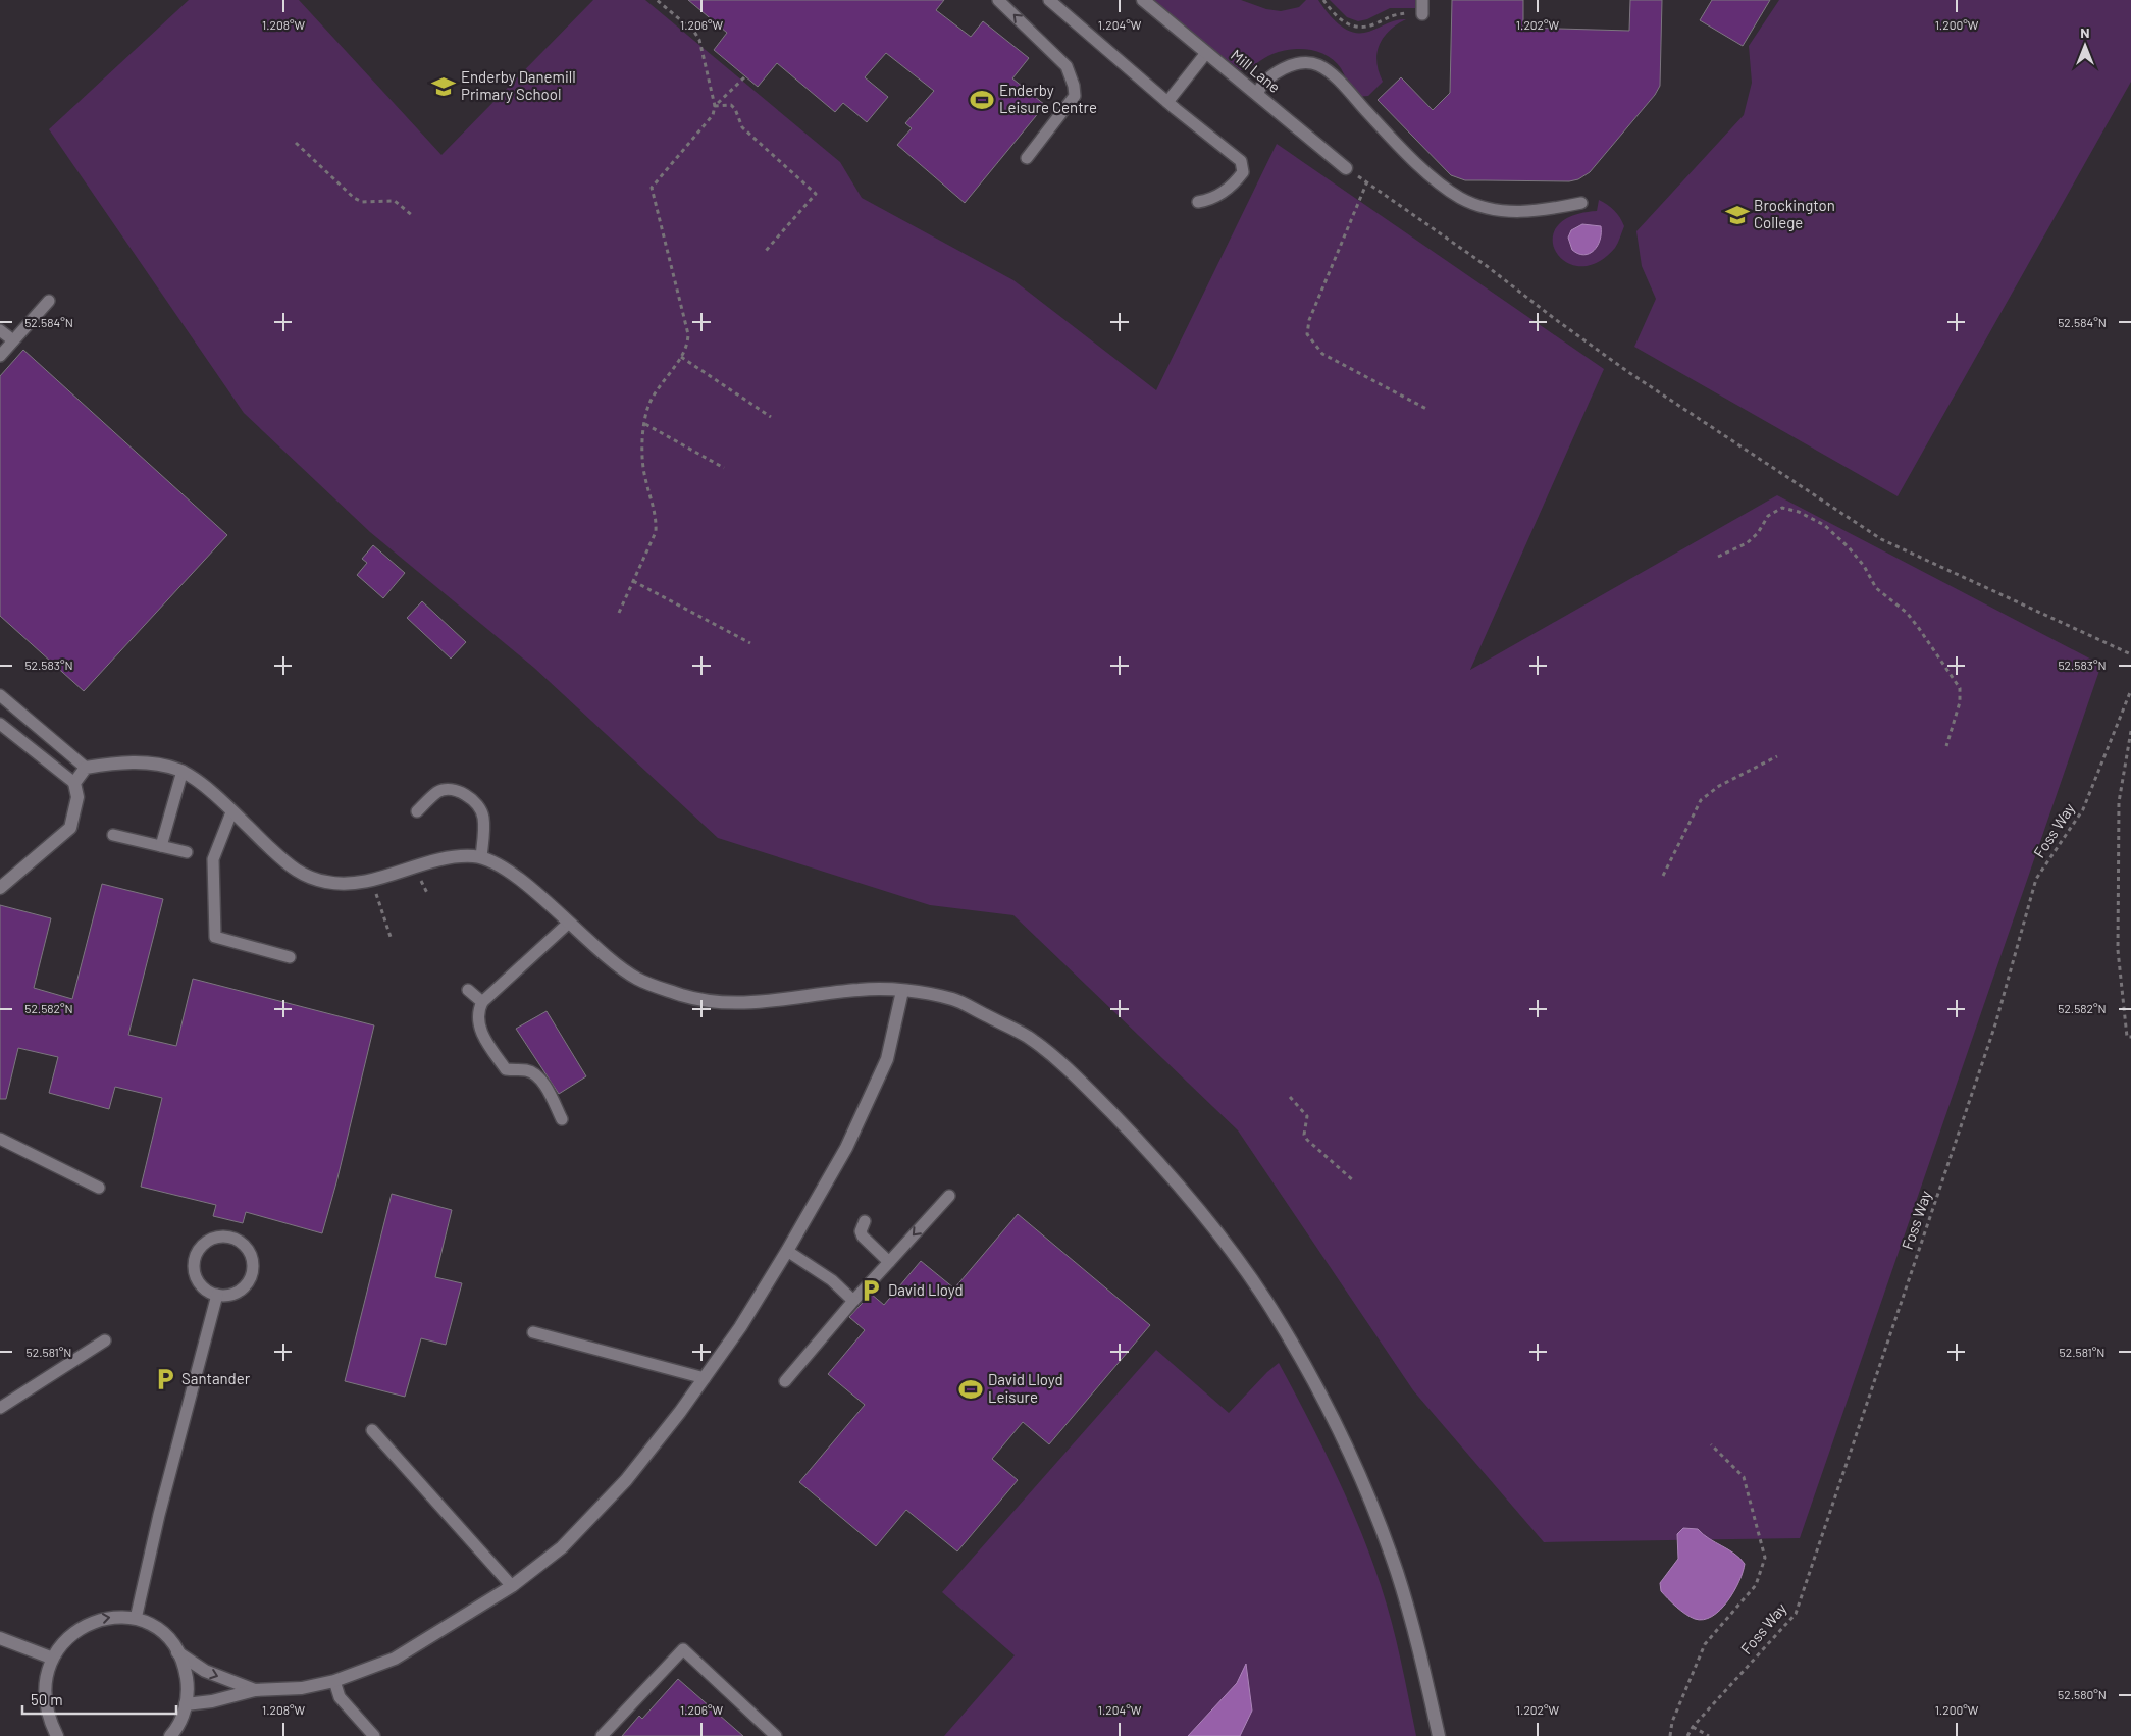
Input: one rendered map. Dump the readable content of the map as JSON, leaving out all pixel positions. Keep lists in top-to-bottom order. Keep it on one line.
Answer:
{"streets":{"street":["Mill Lane"],"path":["Foss Way"]},"places":{"school or university":["Enderby Danemill Primary School","Brockington College"],"sports":["Enderby Leisure Centre","David Lloyd Leisure"],"parking":["David Lloyd","Santander"]},"scale_bar":"50 m","north":"top","coordinates":["1.208°W","1.206°W","1.204°W","1.202°W","1.200°W","52.584°N","52.583°N","52.582°N","52.581°N","52.580°N"]}
